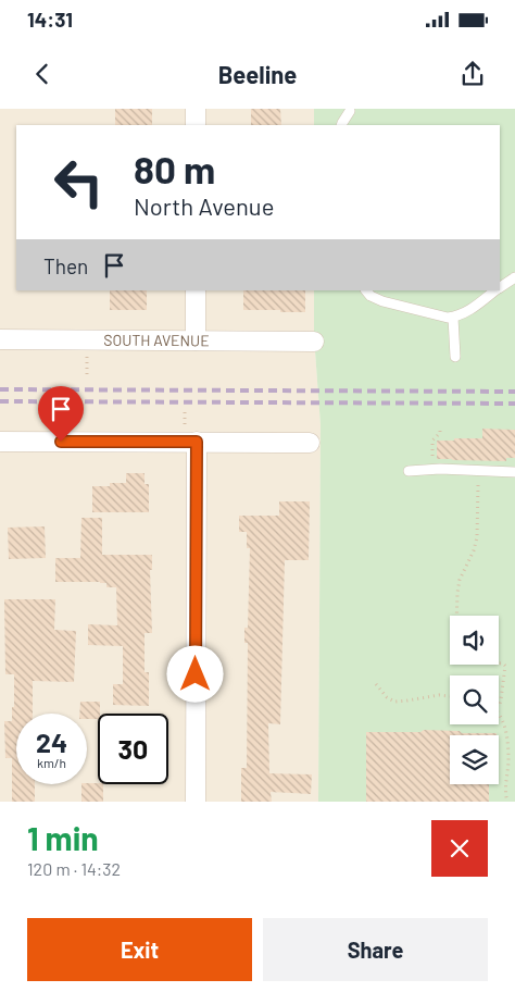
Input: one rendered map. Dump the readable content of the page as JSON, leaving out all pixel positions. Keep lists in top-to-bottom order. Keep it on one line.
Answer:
{"streets":{"street":["SOUTH AVENUE"]},"page":{"status":"14:31","header":"Beeline","turn":["80 m","North Avenue"],"then":"Then","speed":"24 km/h","limit":"30","heading":["1 min","120 m · 14:32"],"buttons":["Exit","Share"]}}
